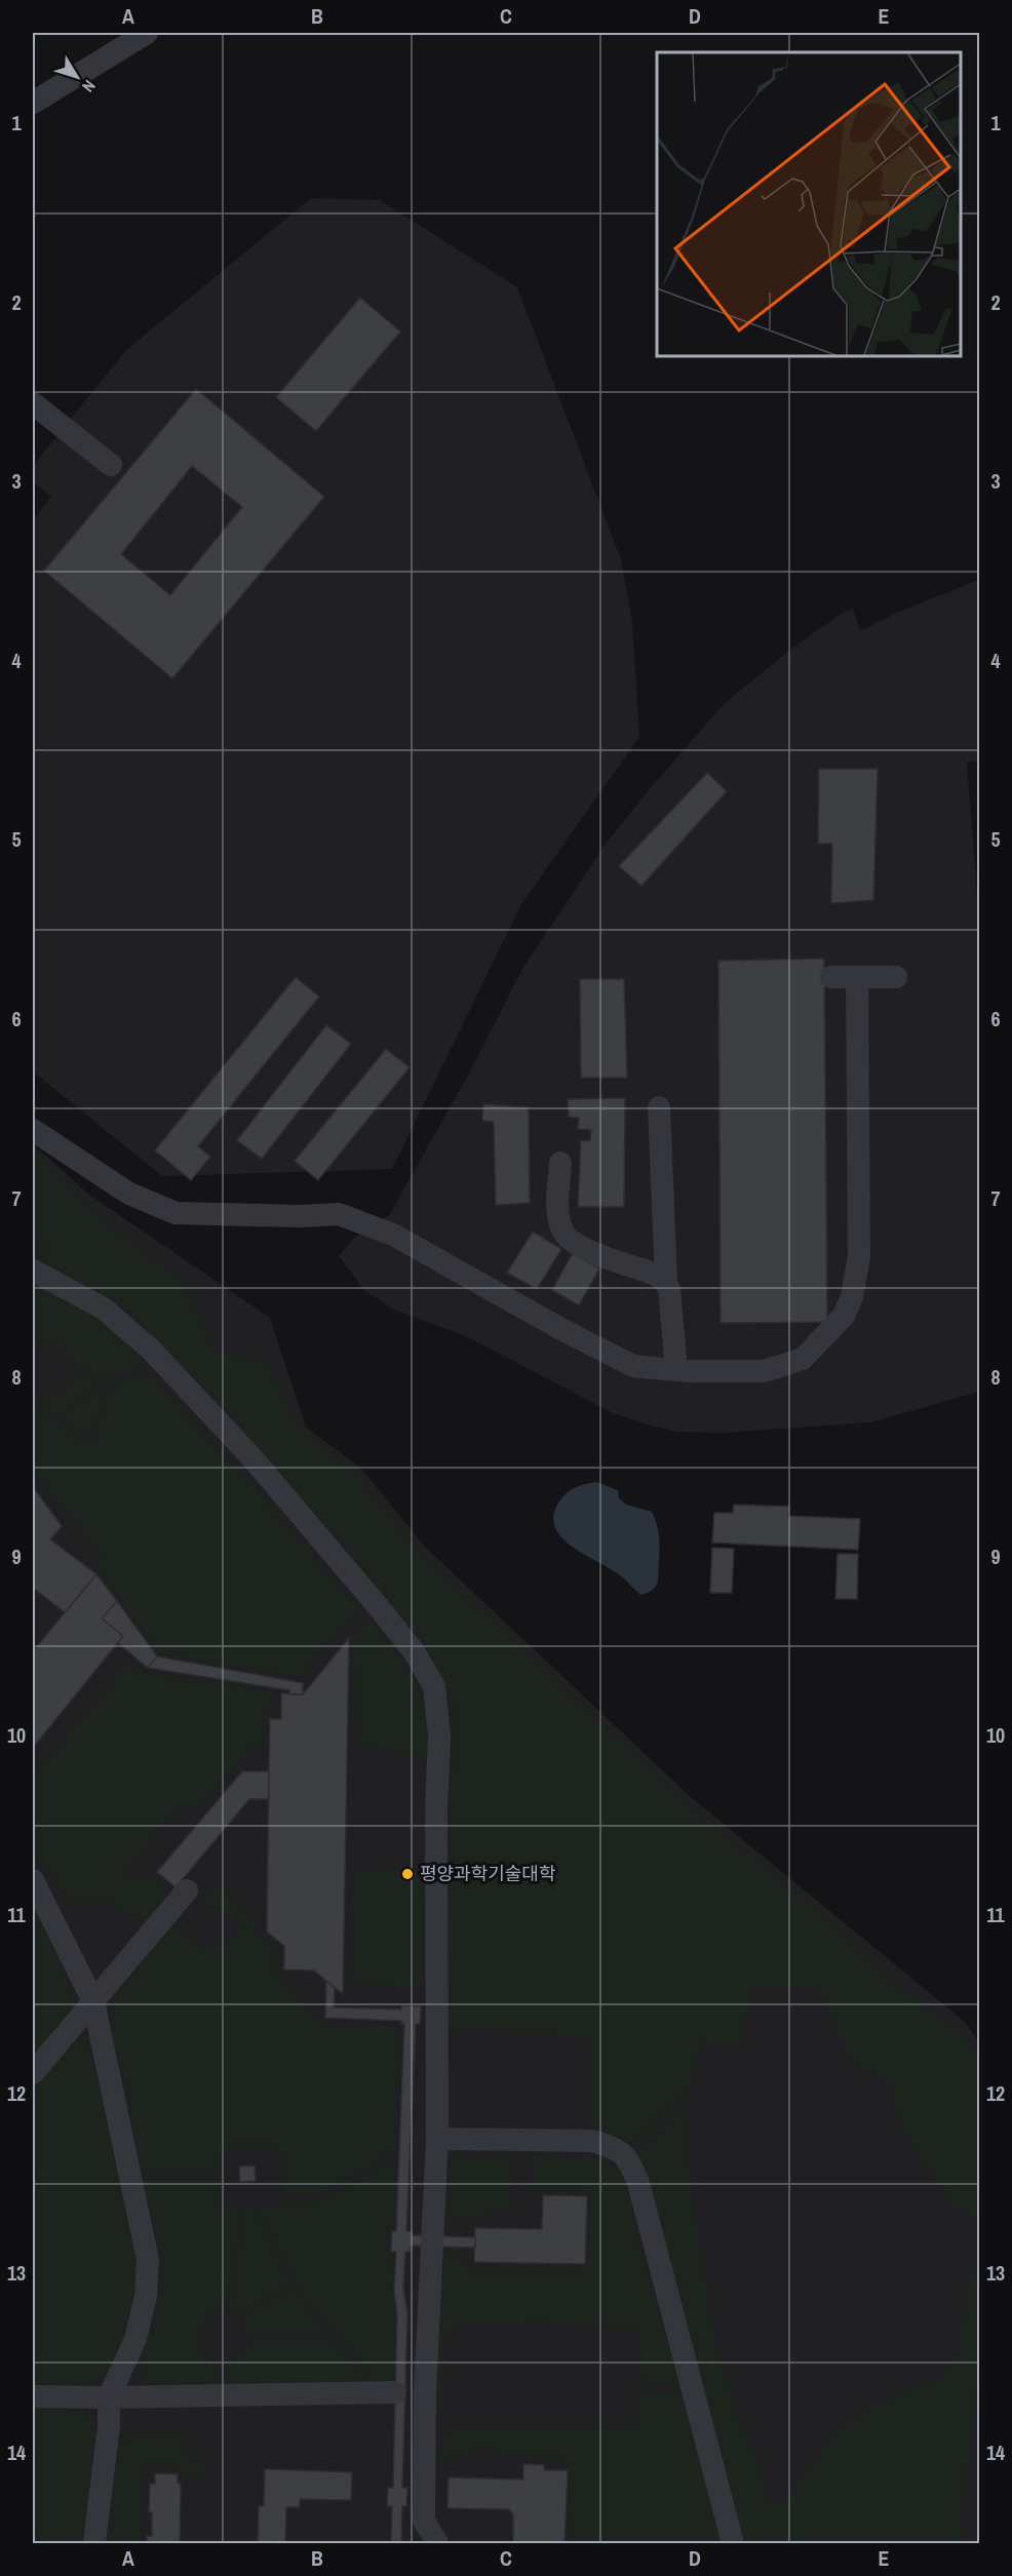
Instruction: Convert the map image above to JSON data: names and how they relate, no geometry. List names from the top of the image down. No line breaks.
{"places":["평양과학기술대학"],"north":"bottom right","grid":{"columns":["A","B","C","D","E"],"rows":["1","2","3","4","5","6","7","8","9","10","11","12","13","14"]}}
